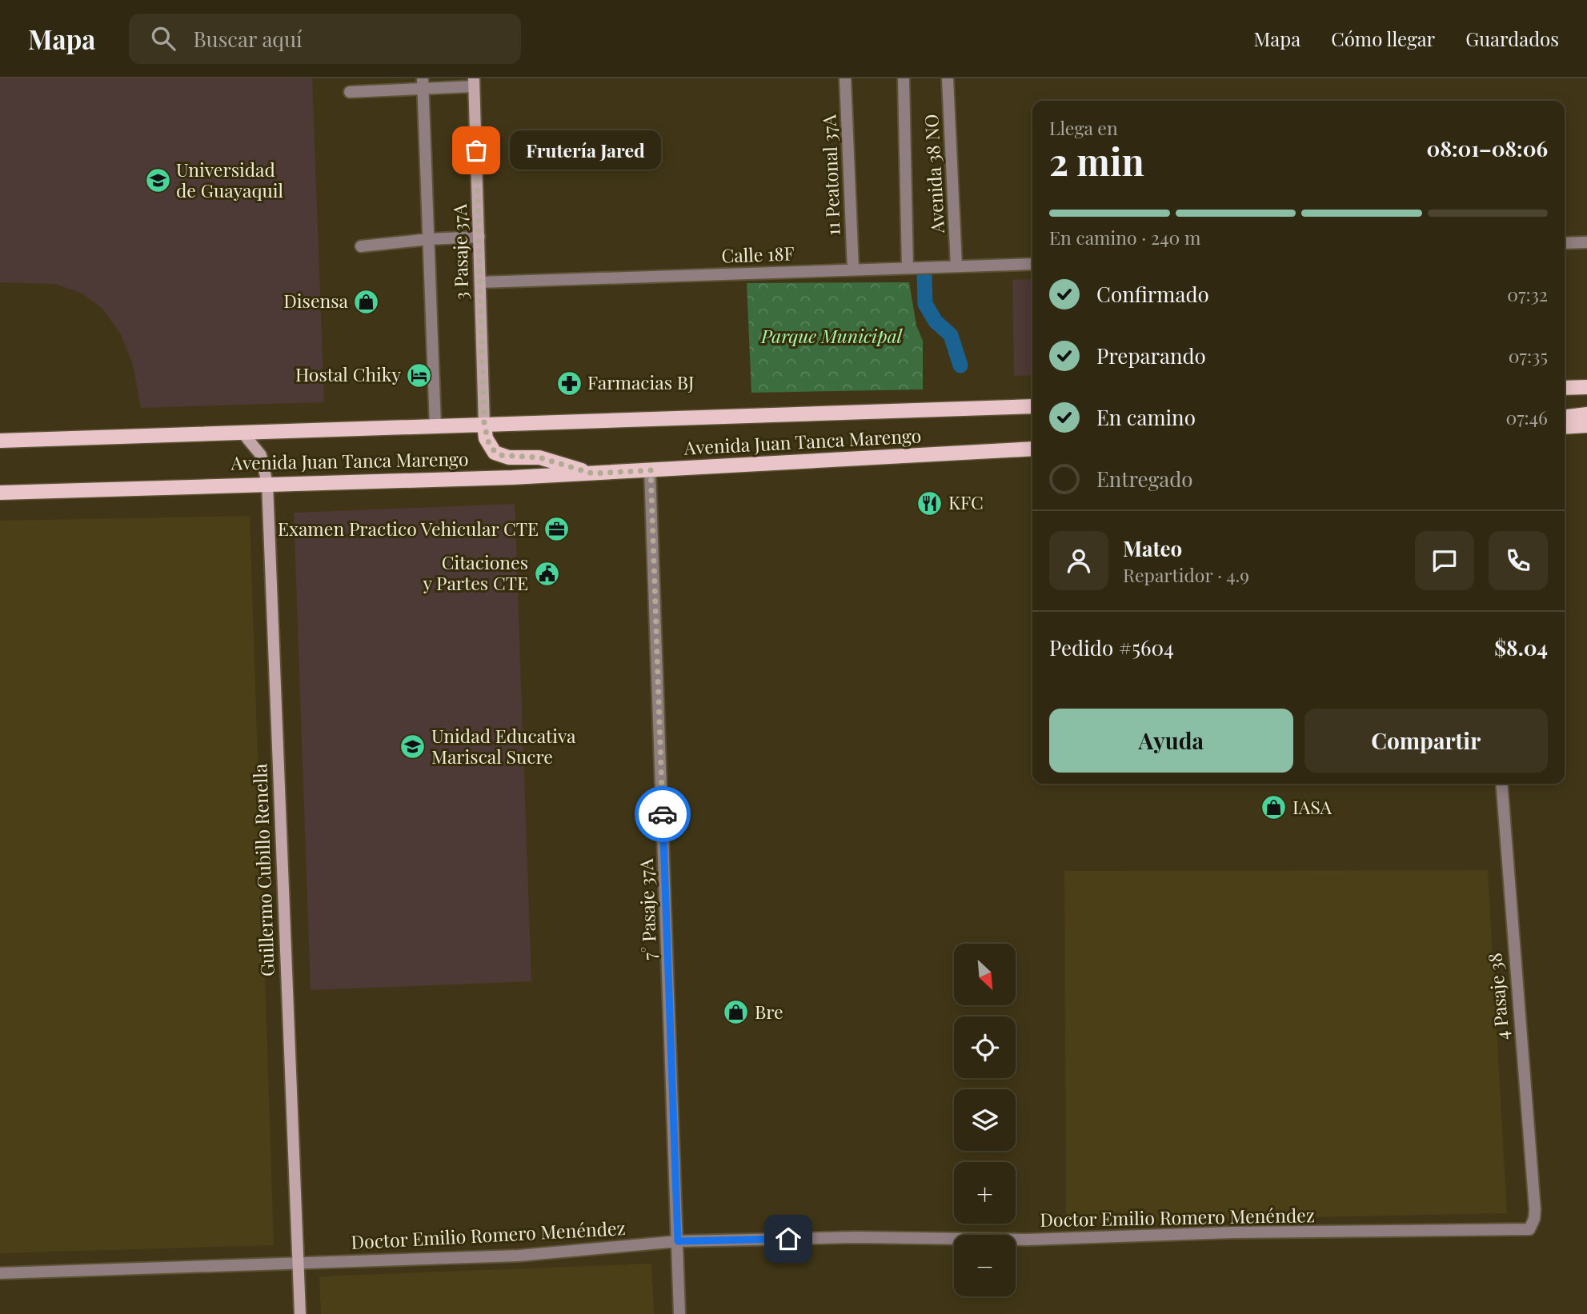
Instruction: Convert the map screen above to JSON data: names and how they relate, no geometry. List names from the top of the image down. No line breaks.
{"streets":{"main road":["Avenida Juan Tanca Marengo"],"street":["Avenida 38 NO","11 Peatonal 37A","3 Pasaje 37A","Calle 18F","Guillermo Cubillo Renella","7° Pasaje 37A","4 Pasaje 38","Doctor Emilio Romero Menéndez"]},"crossings":[["Avenida 38 NO","Calle 18F"],["11 Peatonal 37A","Calle 18F"],["3 Pasaje 37A","Calle 18F"],["3 Pasaje 37A","Avenida Juan Tanca Marengo"],["Avenida Juan Tanca Marengo","Guillermo Cubillo Renella"],["Avenida Juan Tanca Marengo","7° Pasaje 37A"],["Guillermo Cubillo Renella","Doctor Emilio Romero Menéndez"],["7° Pasaje 37A","Doctor Emilio Romero Menéndez"],["4 Pasaje 38","Doctor Emilio Romero Menéndez"]],"parks":["Parque Municipal"],"places":{"other":["Frutería Jared"],"school or university":["Universidad de Guayaquil","Unidad Educativa Mariscal Sucre"],"shop":["Disensa","IASA","Bre"],"hotel":["Hostal Chiky"],"pharmacy":["Farmacias BJ"],"restaurant":["KFC"],"office":["Examen Practico Vehicular CTE"],"public building":["Citaciones y Partes CTE"]},"north":"bottom right","page":{"header":"Mapa","search":"Buscar aquí","nav":["Mapa","Cómo llegar","Guardados"],"heading":["2 min","Llega en","08:01–08:06"],"panel":["Mateo","Repartidor · 4.9","Pedido #5604","$8.04"],"bubble":"Frutería Jared","bar":"En camino · 240 m","list":[["Confirmado","07:32"],["Preparando","07:35"],["En camino","07:46"],"Entregado"],"buttons":["Ayuda","Compartir"],"map_buttons":["+","−"]}}
